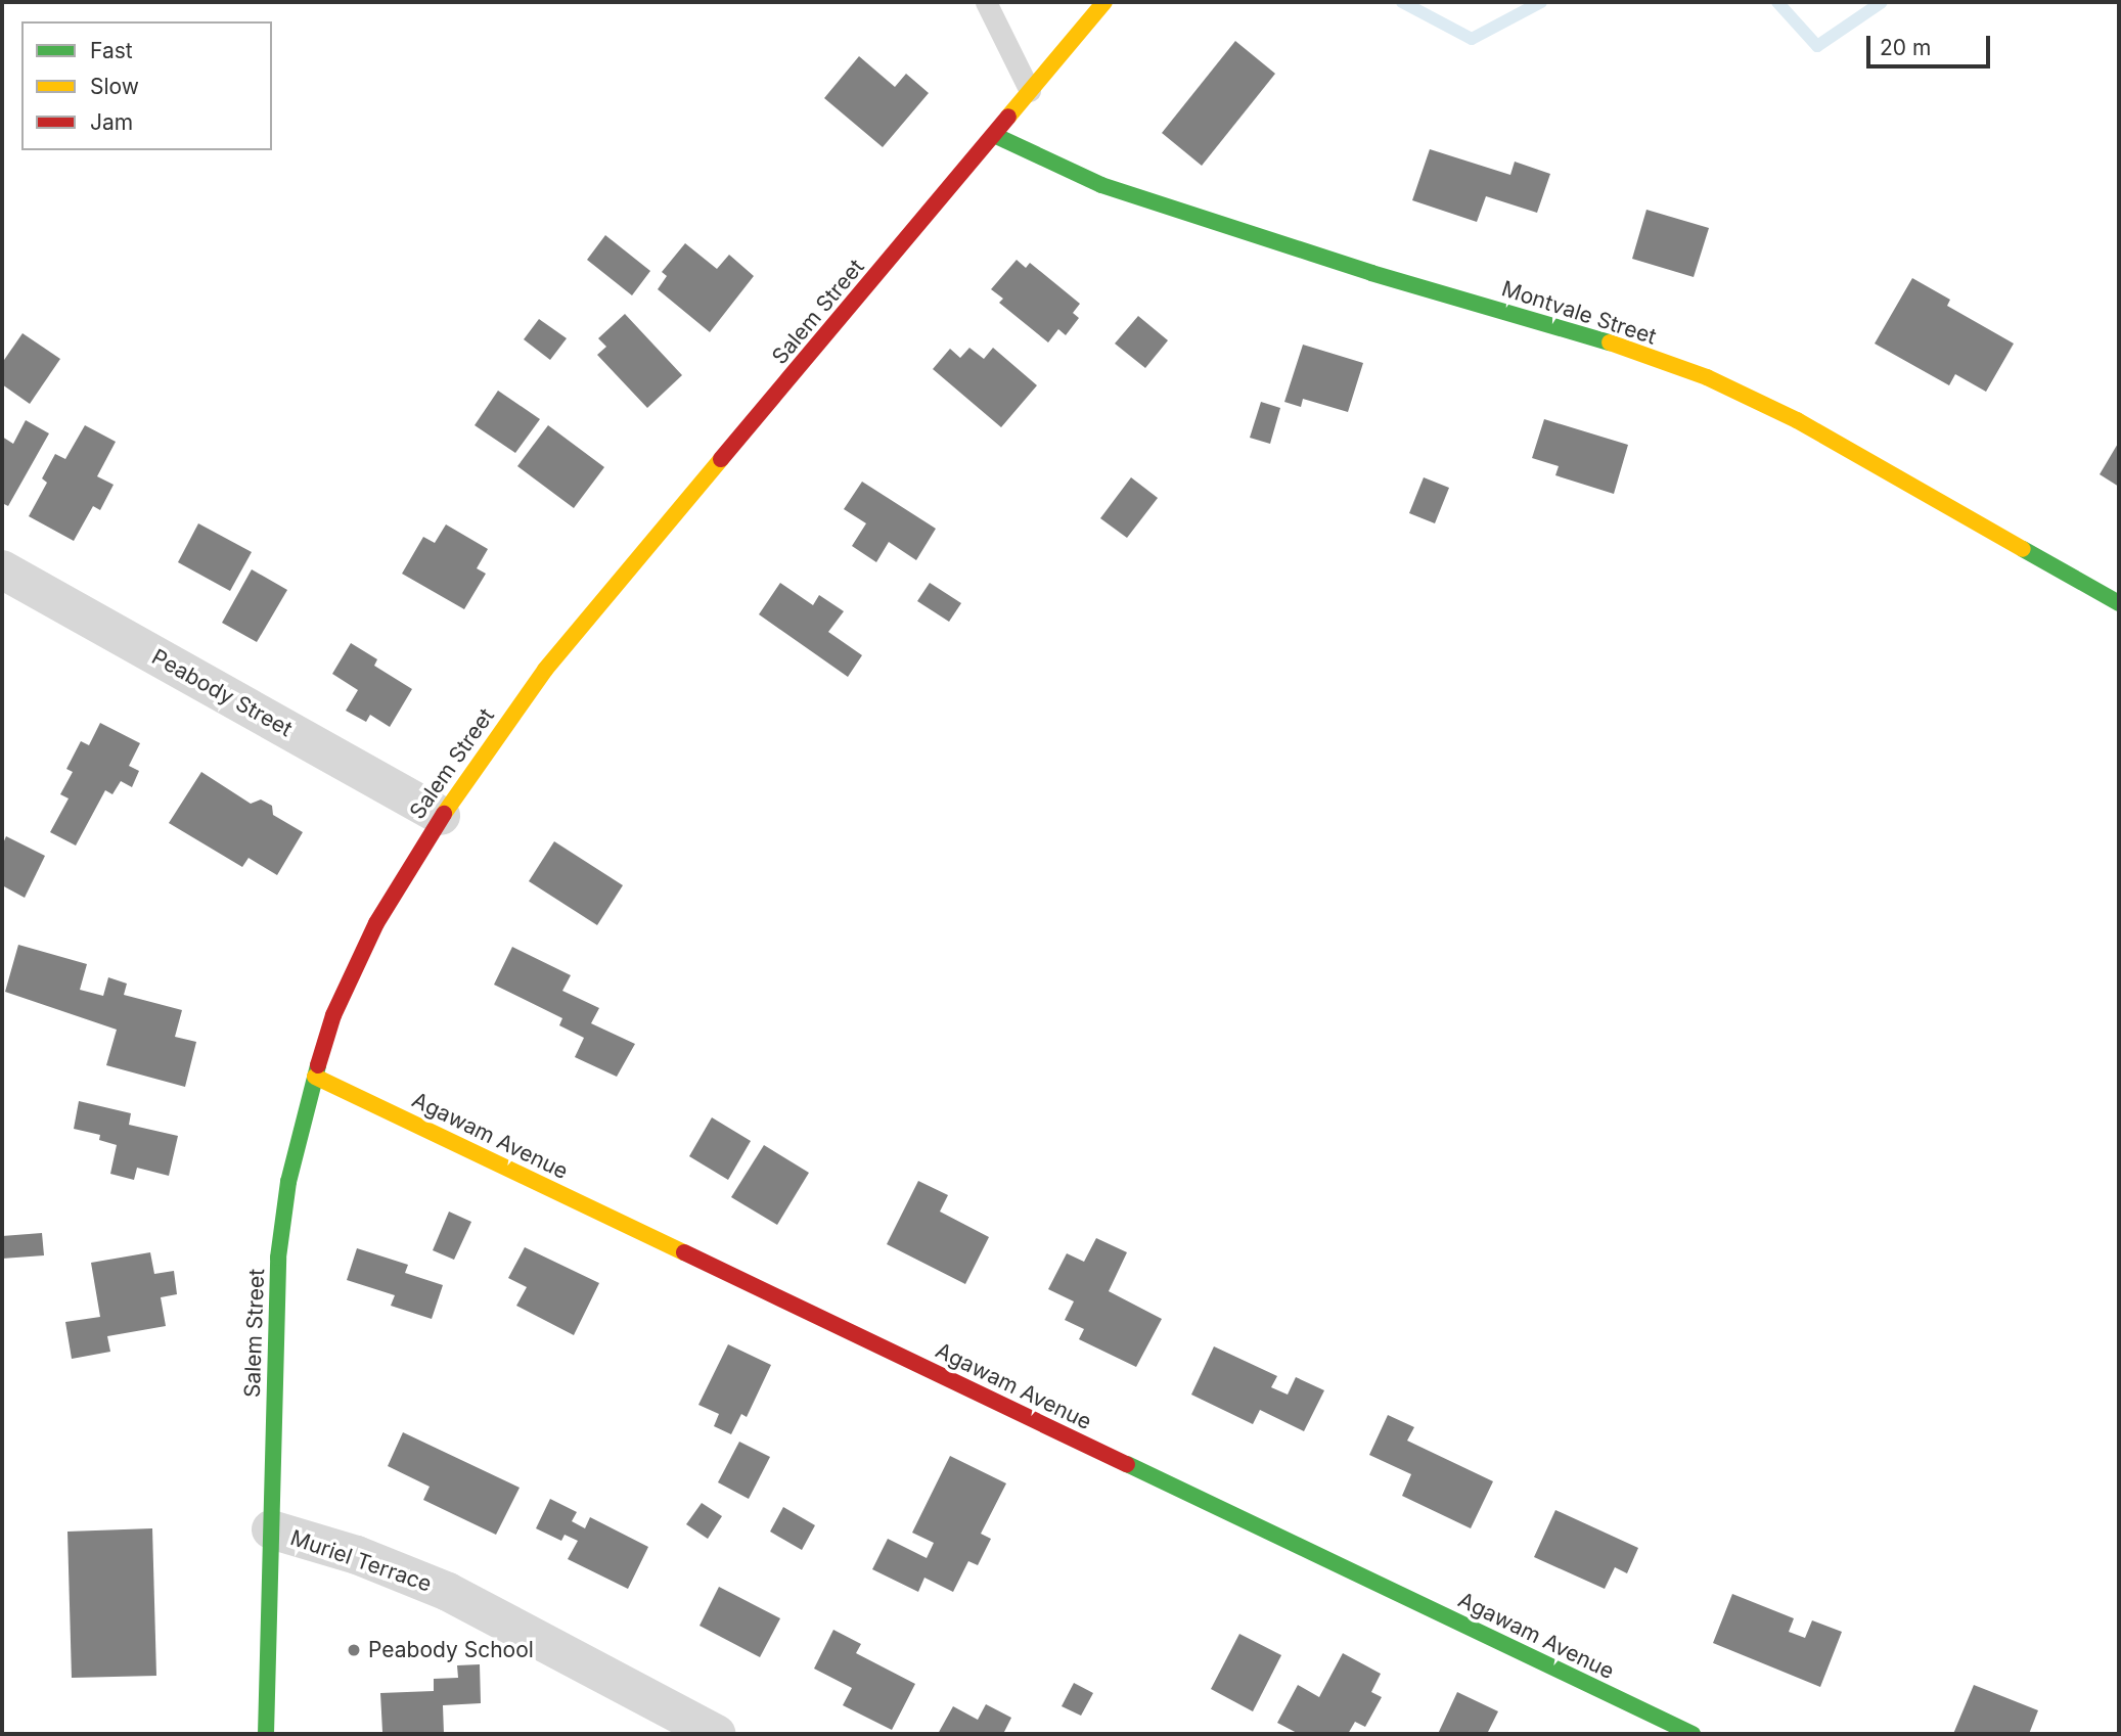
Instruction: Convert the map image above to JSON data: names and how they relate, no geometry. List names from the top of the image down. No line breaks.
{"streets":{"street":["Salem Street","Montvale Street","Peabody Street","Agawam Avenue","Muriel Terrace"]},"crossings":[["Salem Street","Montvale Street"],["Salem Street","Peabody Street"],["Salem Street","Agawam Avenue"],["Salem Street","Muriel Terrace"]],"places":["Peabody School"],"legend":["Fast","Slow","Jam"],"scale_bar":"20 m"}
